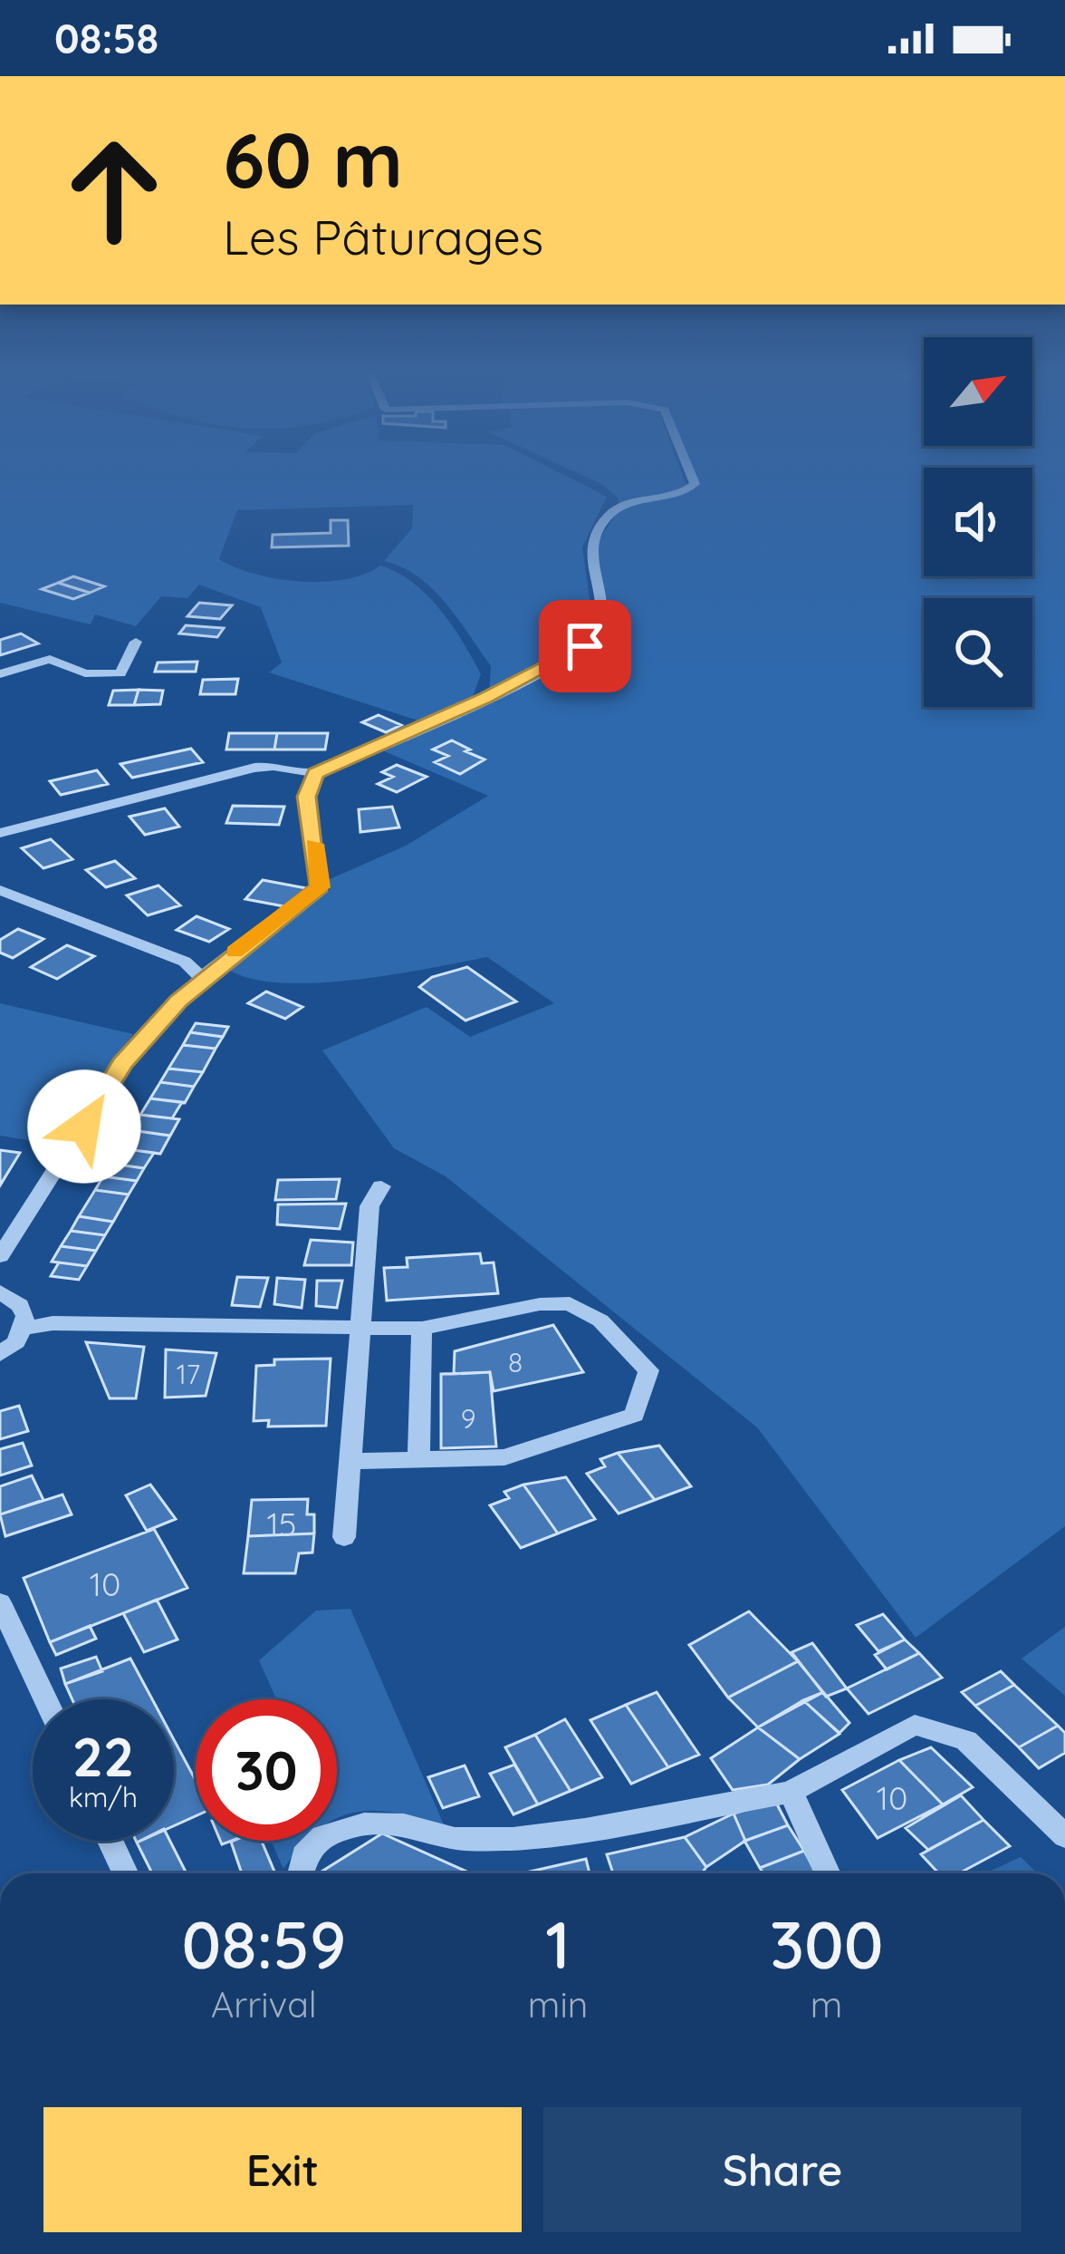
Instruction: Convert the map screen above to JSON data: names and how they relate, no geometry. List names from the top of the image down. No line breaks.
{"house_numbers":["8","17","9","15","10","10"],"north":"top right","page":{"status":"08:58","turn":["60 m","Les Pâturages"],"speed":"22 km/h","limit":"30","eta":["08:59","Arrival","1","min","300","m"],"buttons":["Exit","Share"]}}
